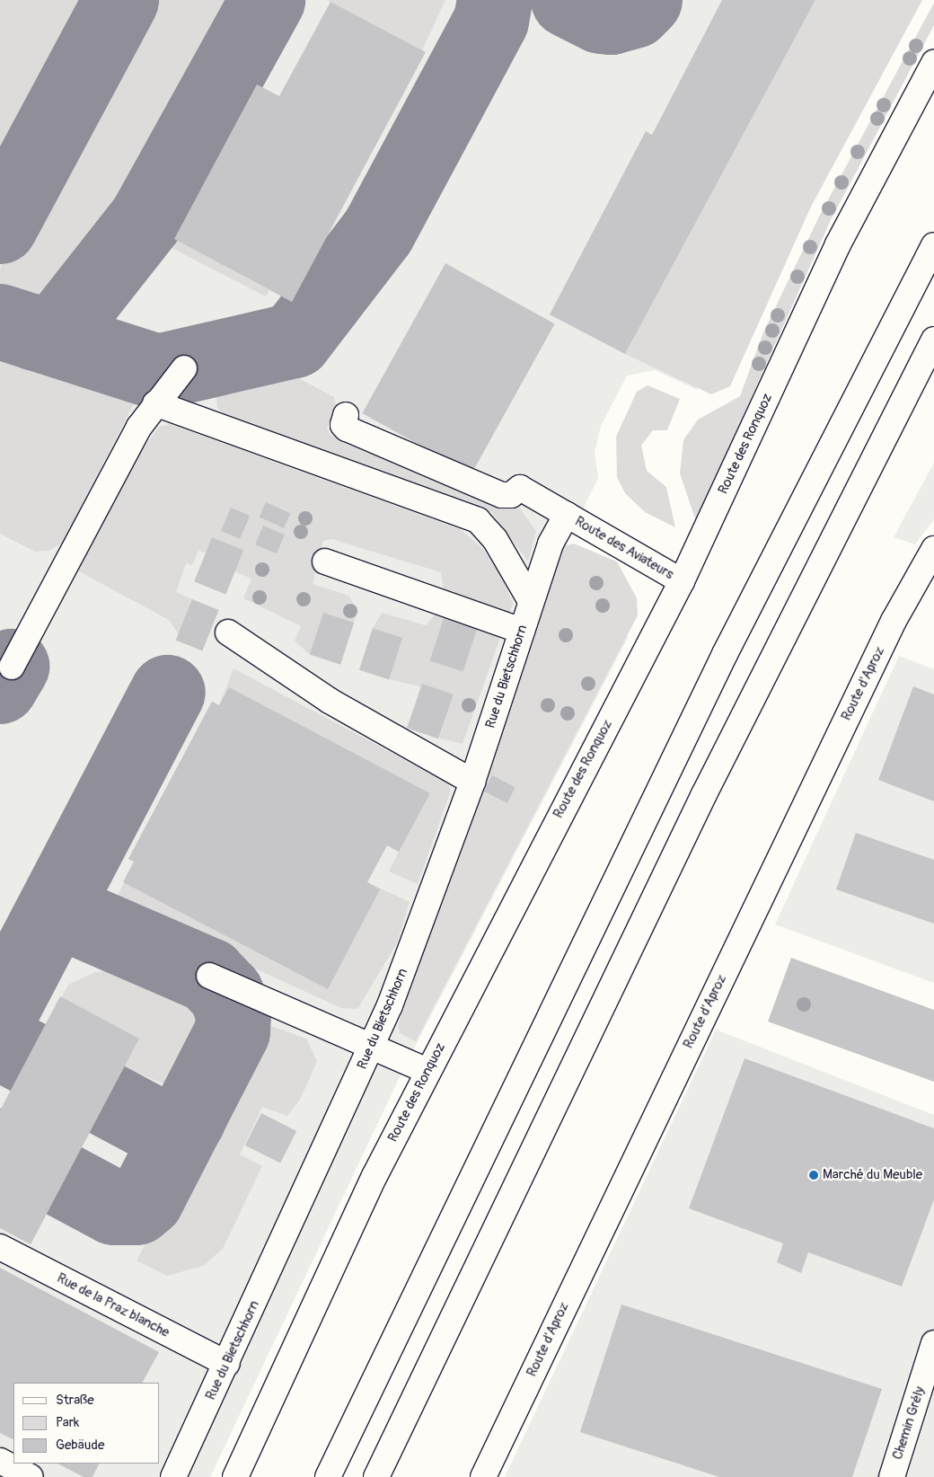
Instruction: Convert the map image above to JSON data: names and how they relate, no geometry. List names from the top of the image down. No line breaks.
{"streets":{"main road":["Route des Ronquoz","Route des Aviateurs","Rue du Bietschhorn","Route d'Aproz","Rue de la Praz blanche","Chemin Grély"]},"crossings":[["Route des Ronquoz","Route des Aviateurs"],["Route des Aviateurs","Rue du Bietschhorn"],["Rue du Bietschhorn","Rue de la Praz blanche"]],"places":["Marché du Meuble"],"legend":["Straße","Park","Gebäude"]}
